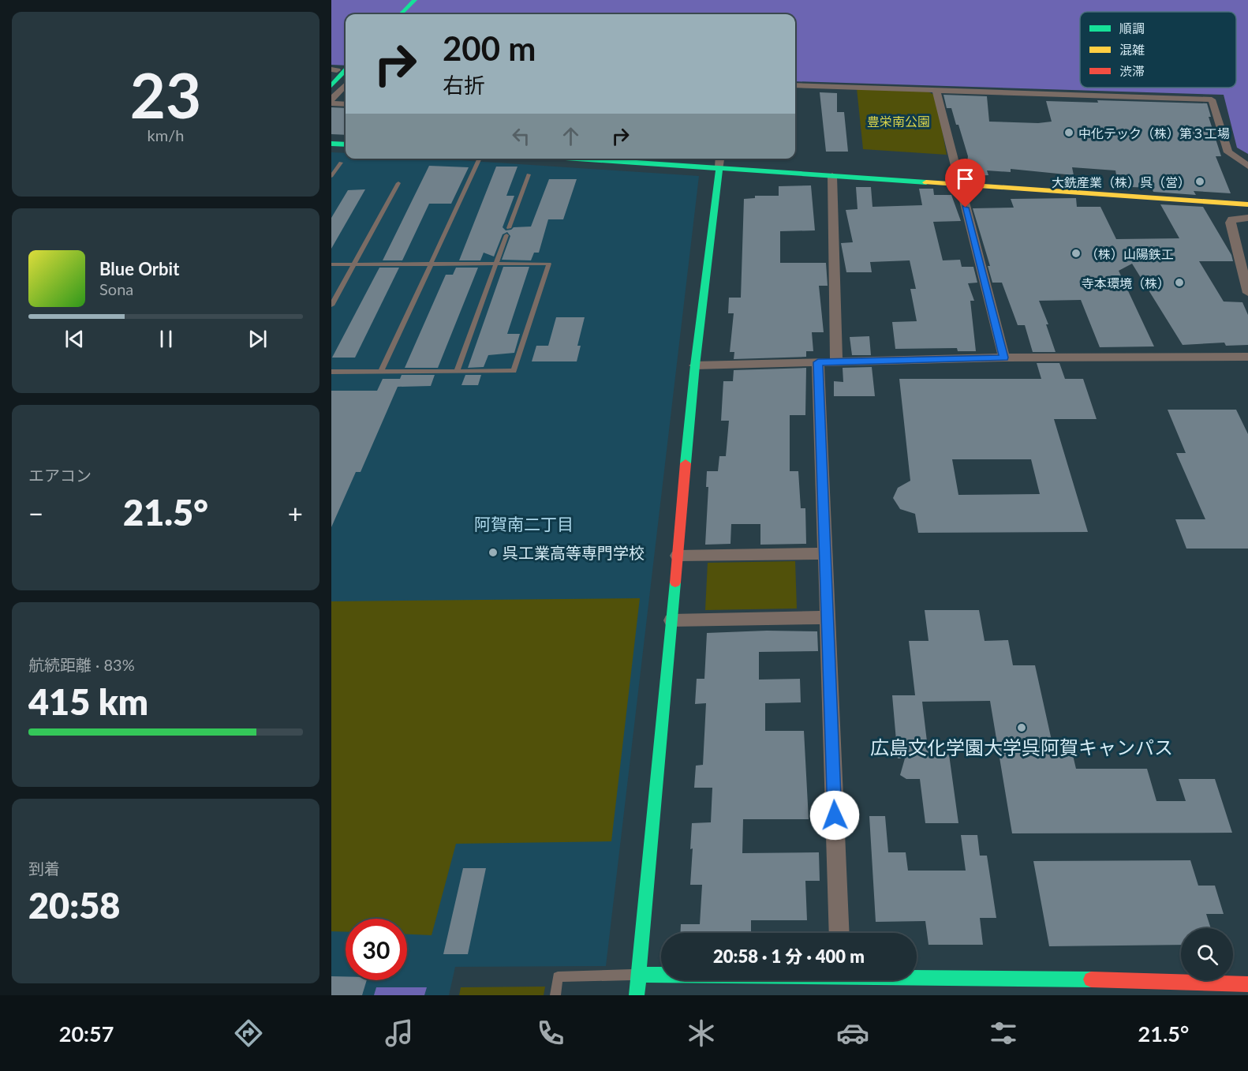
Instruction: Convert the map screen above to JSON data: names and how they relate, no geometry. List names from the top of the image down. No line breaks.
{"districts":["阿賀南二丁目"],"parks":["豊栄南公園"],"places":["中化テック（株）第３工場","大銑産業（株）呉（営）","（株）山陽鉄工","寺本環境（株）","呉工業高等専門学校","広島文化学園大学呉阿賀キャンパス"],"legend":["順調","混雑","渋滞"],"page":{"tile":[["23","km/h"],"エアコン",["航続距離 · 83%","415 km"],["到着","20:58"]],"turn":["200 m","右折"],"song":["Blue Orbit","Sona"],"heat":["−","21.5°","+"],"limit":"30","trip":"20:58 · 1 分 · 400 m","tabs":["20:57","21.5°"]}}
